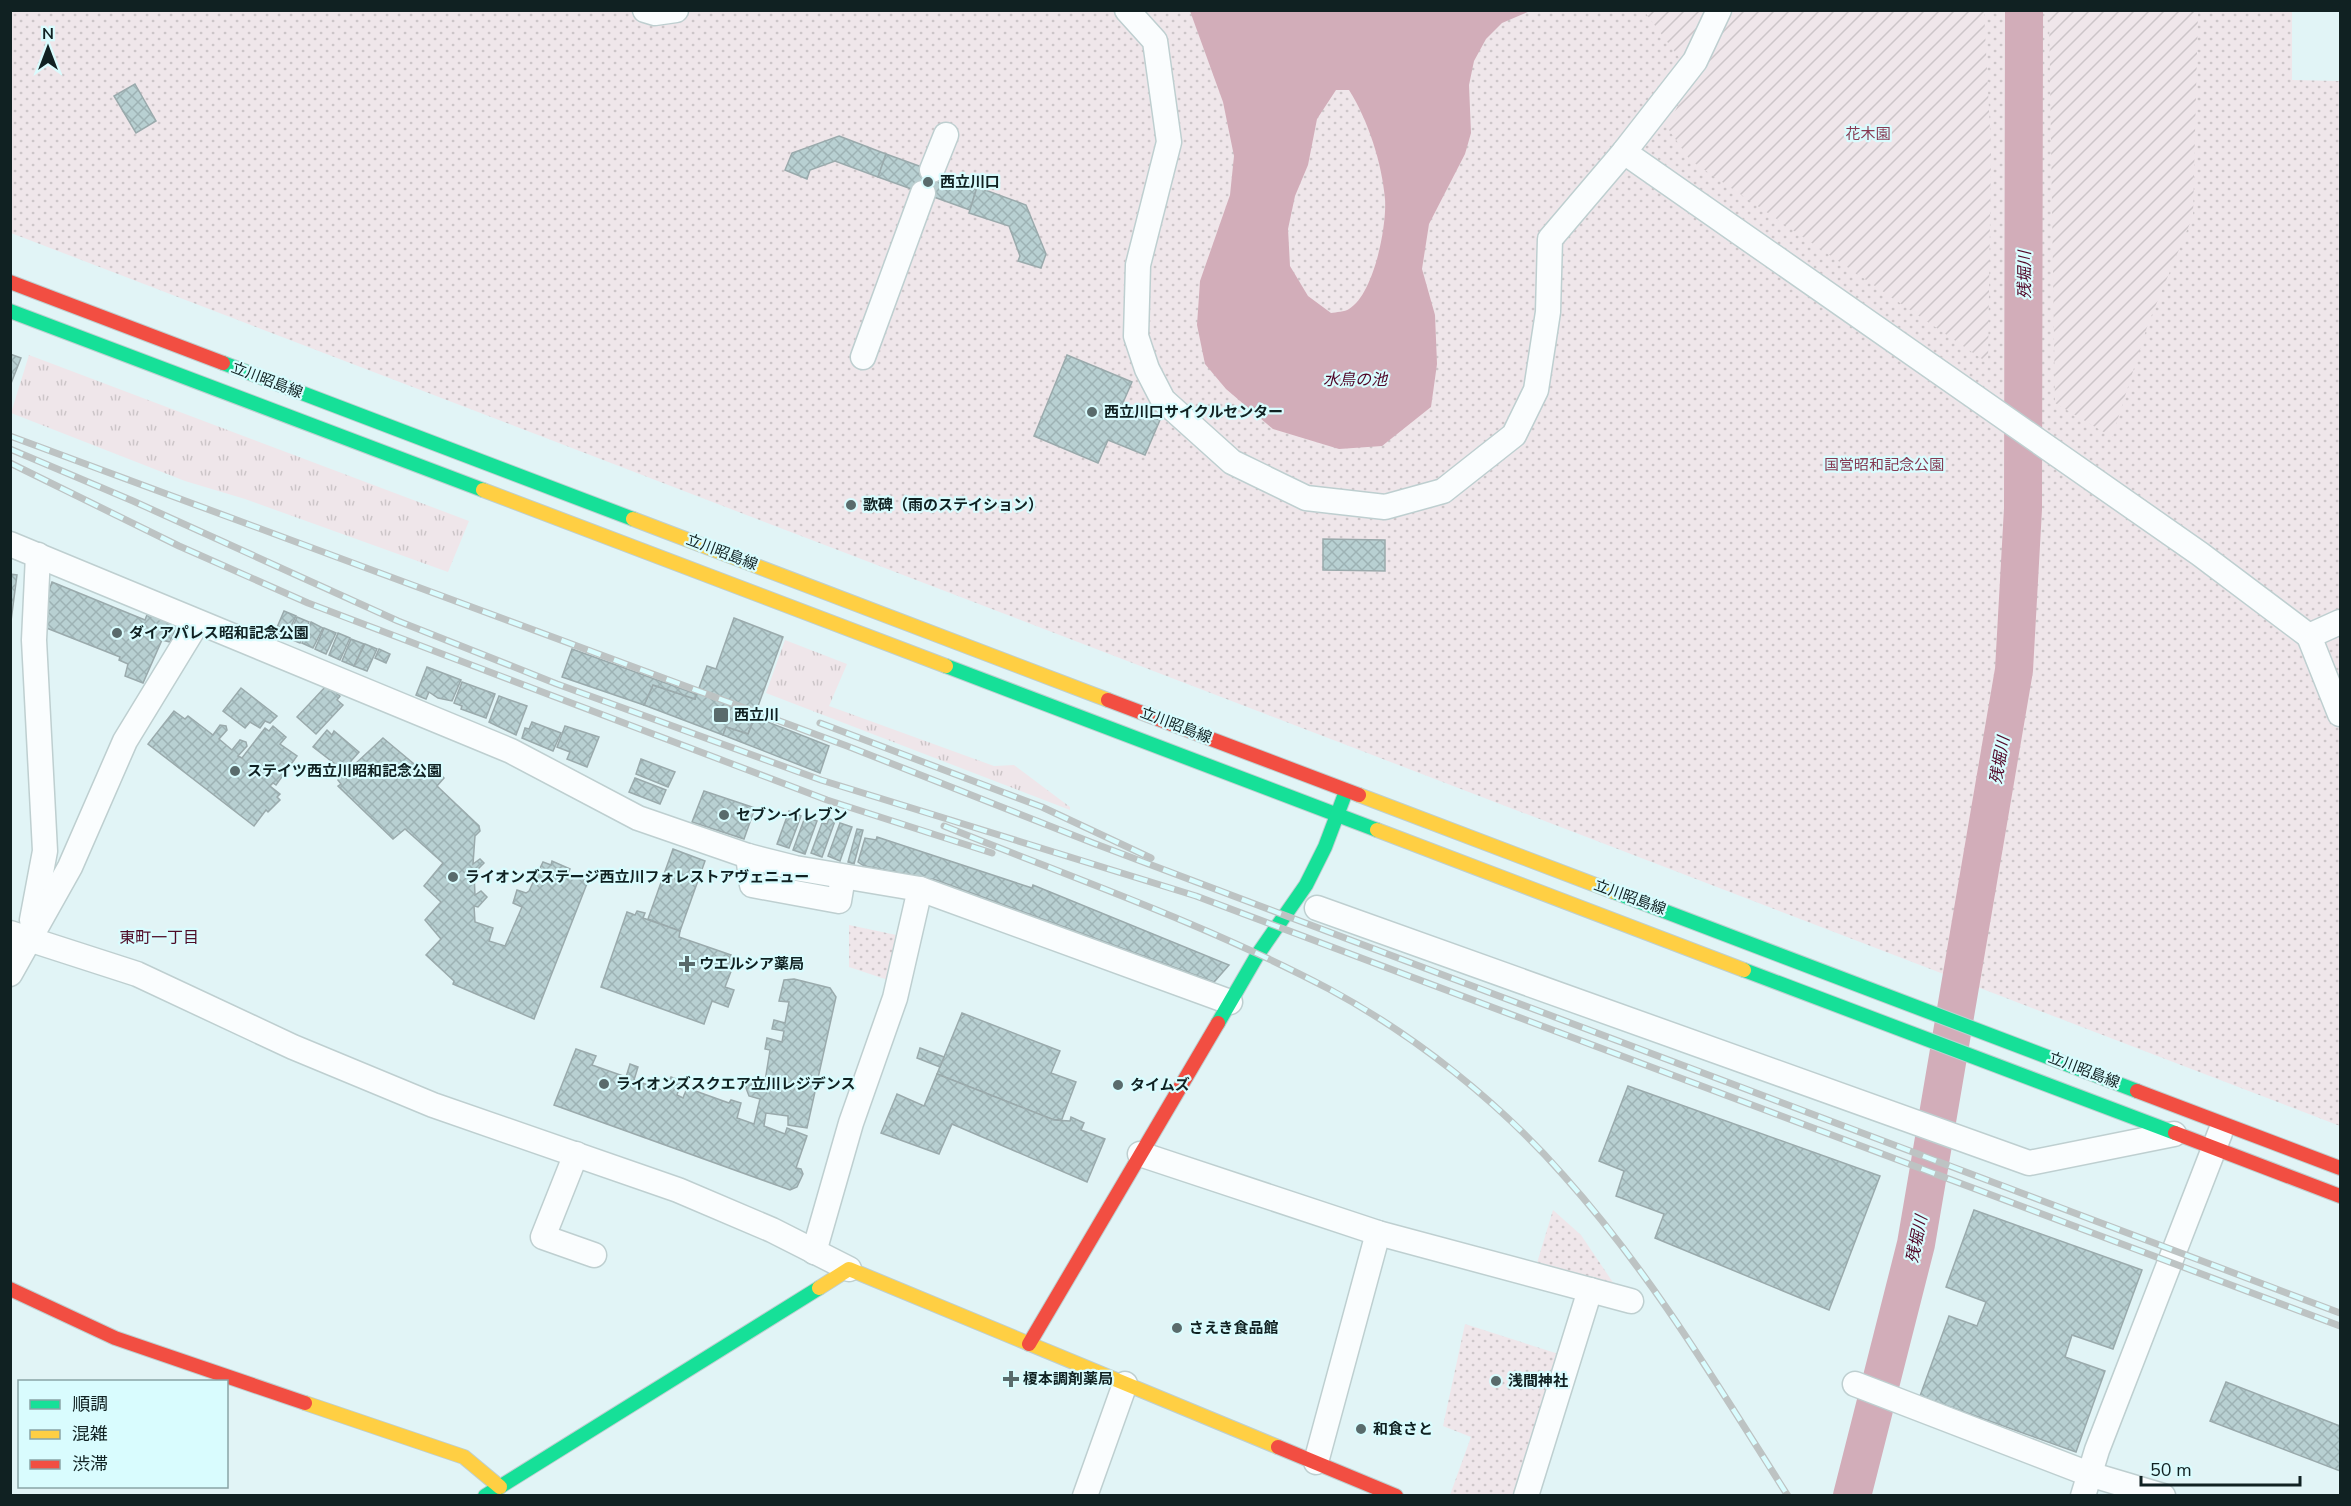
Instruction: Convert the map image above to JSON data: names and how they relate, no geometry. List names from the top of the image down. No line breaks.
{"streets":{"main road":["立川昭島線"]},"districts":["東町一丁目"],"water":["残堀川","水鳥の池"],"parks":["花木園","国営昭和記念公園"],"places":{"other":["西立川口","西立川口サイクルセンター","歌碑（雨のステイション）","ダイアパレス昭和記念公園","ステイツ西立川昭和記念公園","セブン-イレブン","ライオンズステージ西立川フォレストアヴェニュー","ライオンズスクエア立川レジデンス","タイムズ","さえき食品館","浅間神社","和食さと"],"transit":["西立川"],"health":["ウエルシア薬局","榎本調剤薬局"]},"legend":["順調","混雑","渋滞"],"scale_bar":"50 m","north":"top"}
